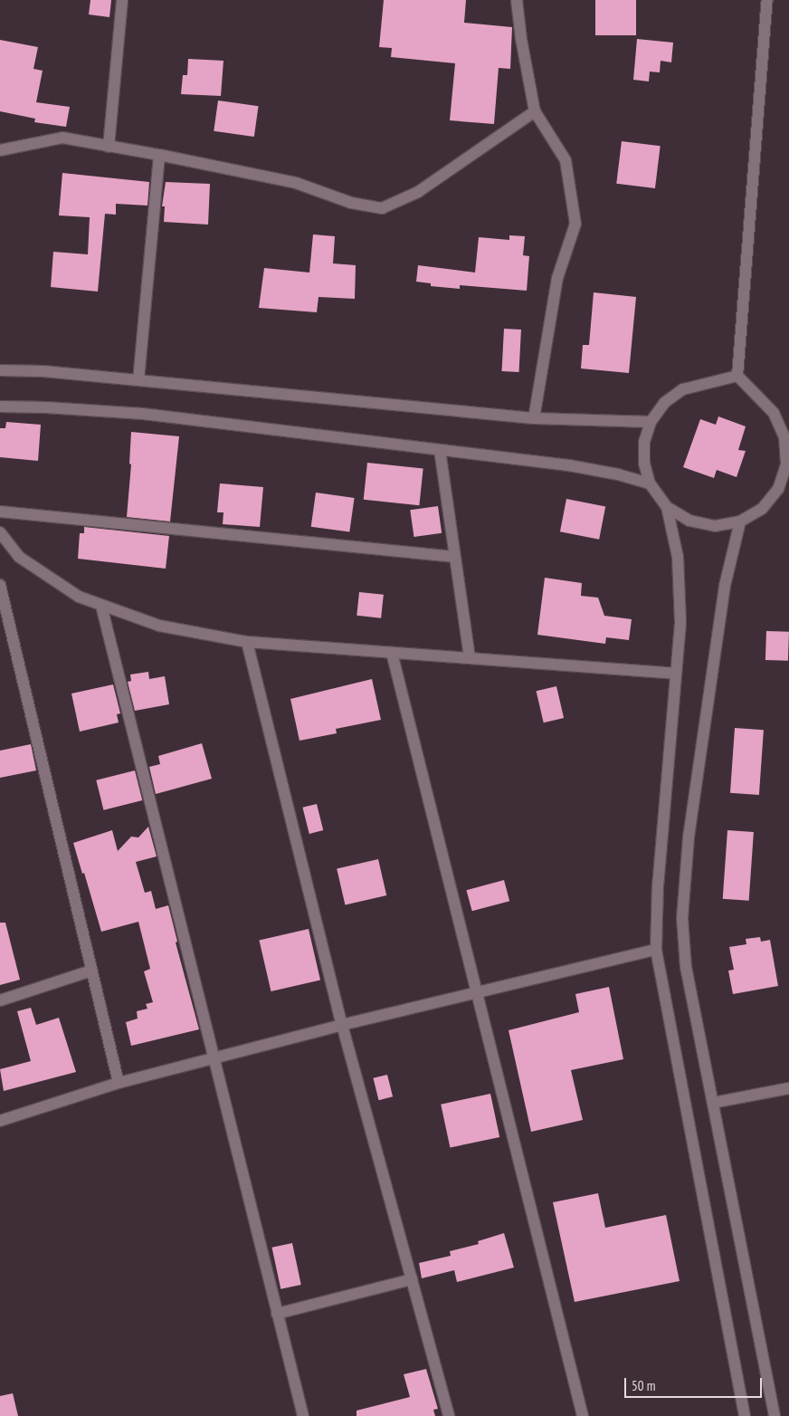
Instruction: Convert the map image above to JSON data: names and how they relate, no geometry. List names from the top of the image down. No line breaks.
{"scale_bar":"50 m"}
